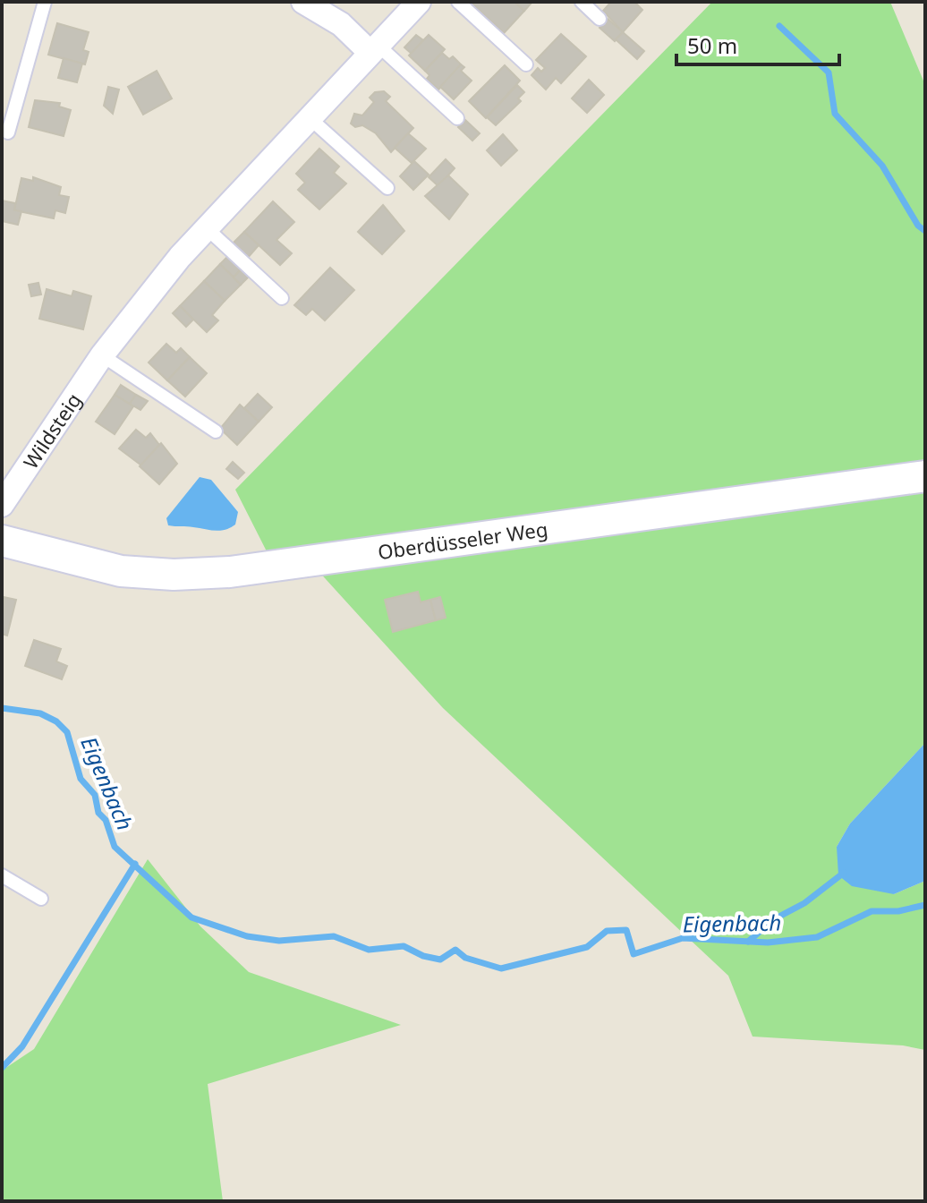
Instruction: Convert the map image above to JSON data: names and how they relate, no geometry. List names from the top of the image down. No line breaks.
{"streets":{"street":["Wildsteig","Oberdüsseler Weg"]},"water":["Eigenbach"],"scale_bar":"50 m"}
